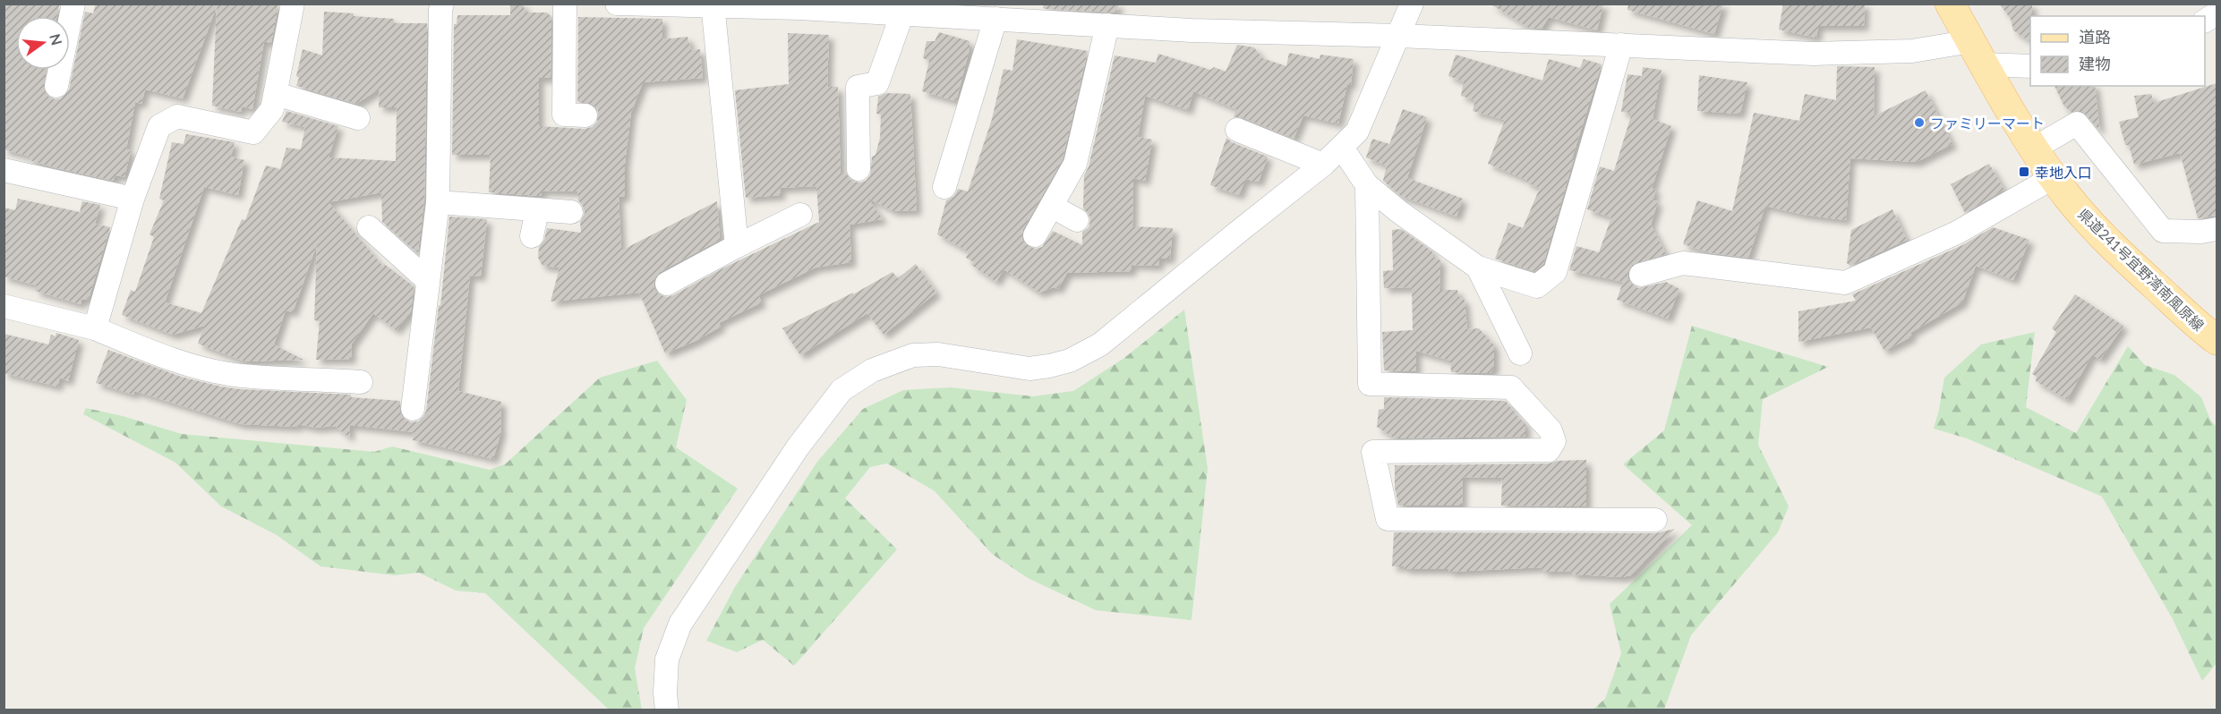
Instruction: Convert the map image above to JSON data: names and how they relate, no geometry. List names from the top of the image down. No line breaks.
{"streets":{"main road":["県道241号宜野湾南風原線"]},"places":{"other":["ファミリーマート"],"transit":["幸地入口"]},"legend":["道路","建物"],"north":"right"}
